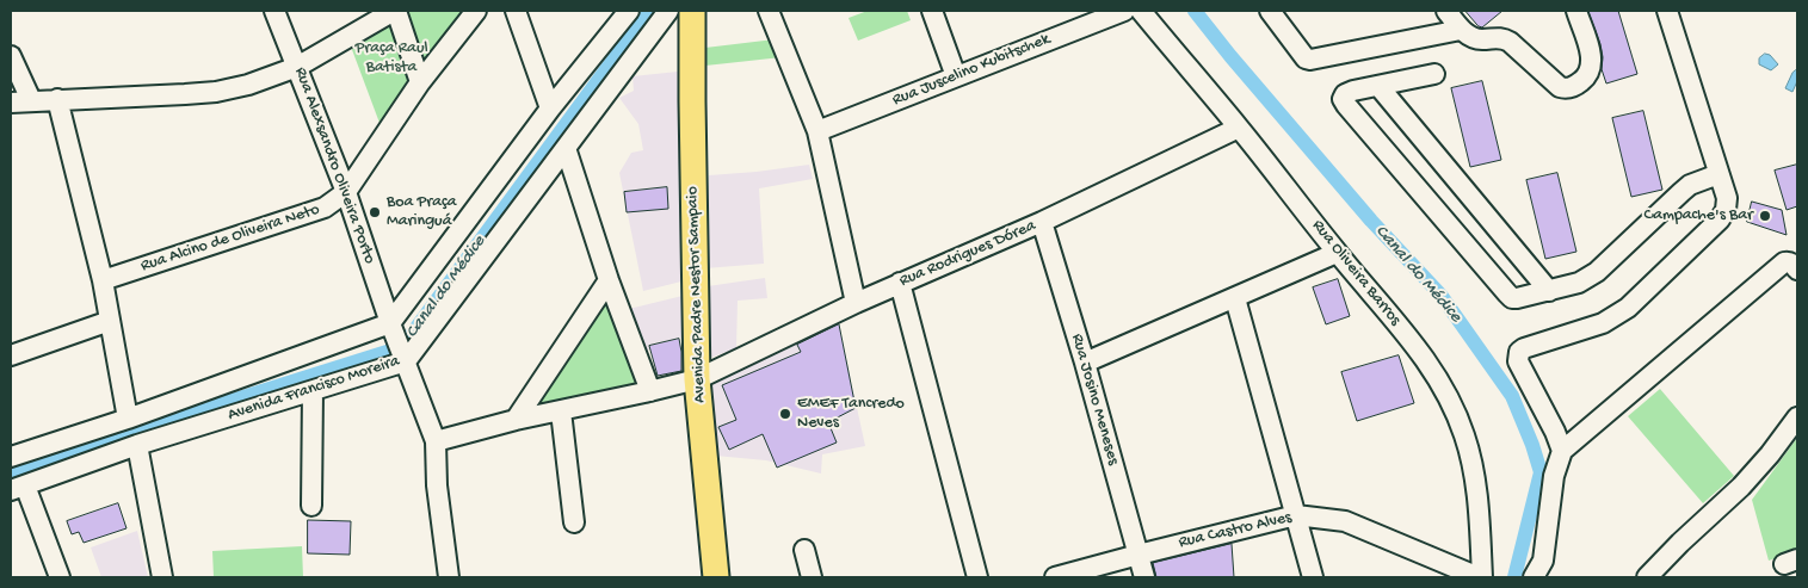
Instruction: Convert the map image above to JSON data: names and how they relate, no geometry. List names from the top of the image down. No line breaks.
{"streets":{"main road":["Avenida Padre Nestor Sampaio"],"street":["Rua Juscelino Kubitschek","Rua Alexsandro Oliveira Porto","Rua Alcino de Oliveira Neto","Rua Rodrigues Dórea","Rua Oliveira Barros","Avenida Francisco Moreira","Rua Josino Meneses","Rua Castro Alves"]},"crossings":[["Rua Alexsandro Oliveira Porto","Rua Alcino de Oliveira Neto"],["Rua Alexsandro Oliveira Porto","Rua Rodrigues Dórea"],["Rua Alexsandro Oliveira Porto","Avenida Francisco Moreira"],["Rua Rodrigues Dórea","Rua Oliveira Barros"],["Rua Rodrigues Dórea","Avenida Padre Nestor Sampaio"],["Rua Rodrigues Dórea","Rua Josino Meneses"],["Rua Oliveira Barros","Rua Castro Alves"],["Rua Josino Meneses","Rua Castro Alves"]],"water":["Canal do Médice"],"parks":["Praça Raul Batista"],"places":["Boa Praça Maringuá","Campache's Bar","EMEF Tancredo Neves"]}
